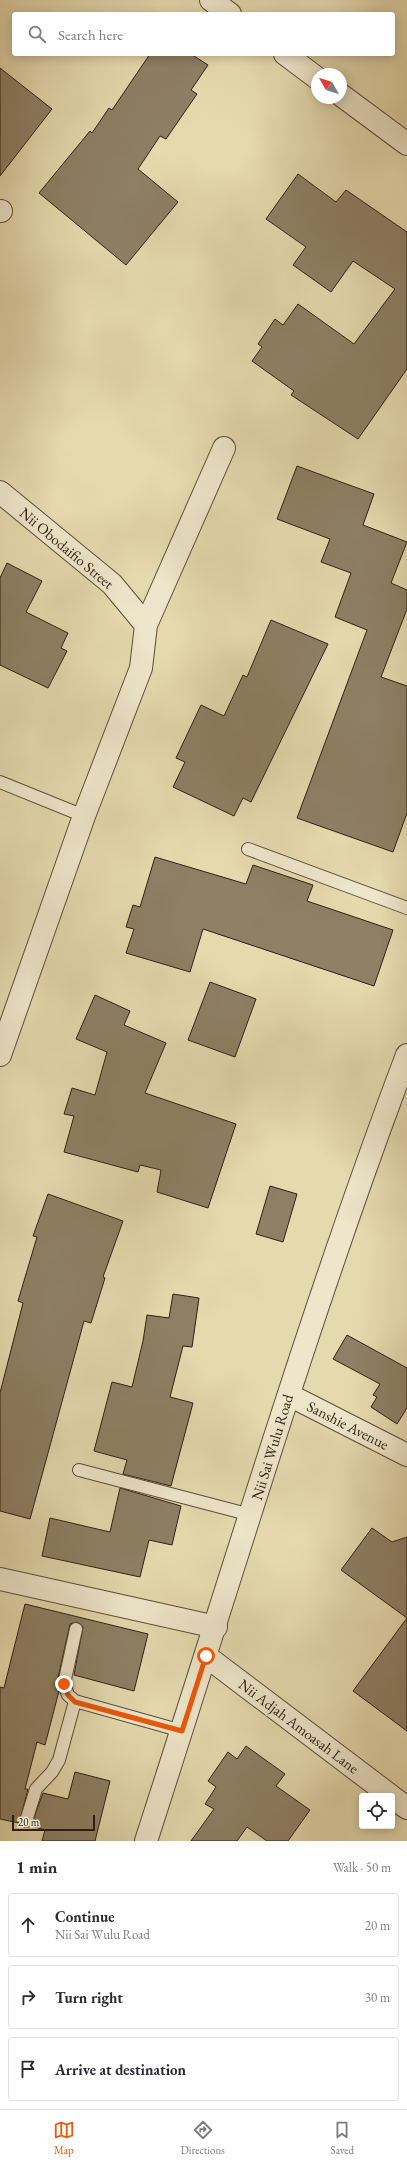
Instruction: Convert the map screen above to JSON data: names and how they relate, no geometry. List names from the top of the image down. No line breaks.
{"streets":{"street":["Nii Obodaifio Street","Sanshie Avenue","Nii Sai Wulu Road","Nii Adjah Amoasah Lane"]},"crossings":[["Sanshie Avenue","Nii Sai Wulu Road"],["Nii Sai Wulu Road","Nii Adjah Amoasah Lane"]],"scale_bar":"20 m","north":"top left","page":{"search":"Search here","scale":"20 m","heading":["1 min","Walk · 50 m"],"list":[["Continue","Nii Sai Wulu Road","20 m"],["Turn right","30 m"],"Arrive at destination"],"nav":["Map","Directions","Saved"]}}
